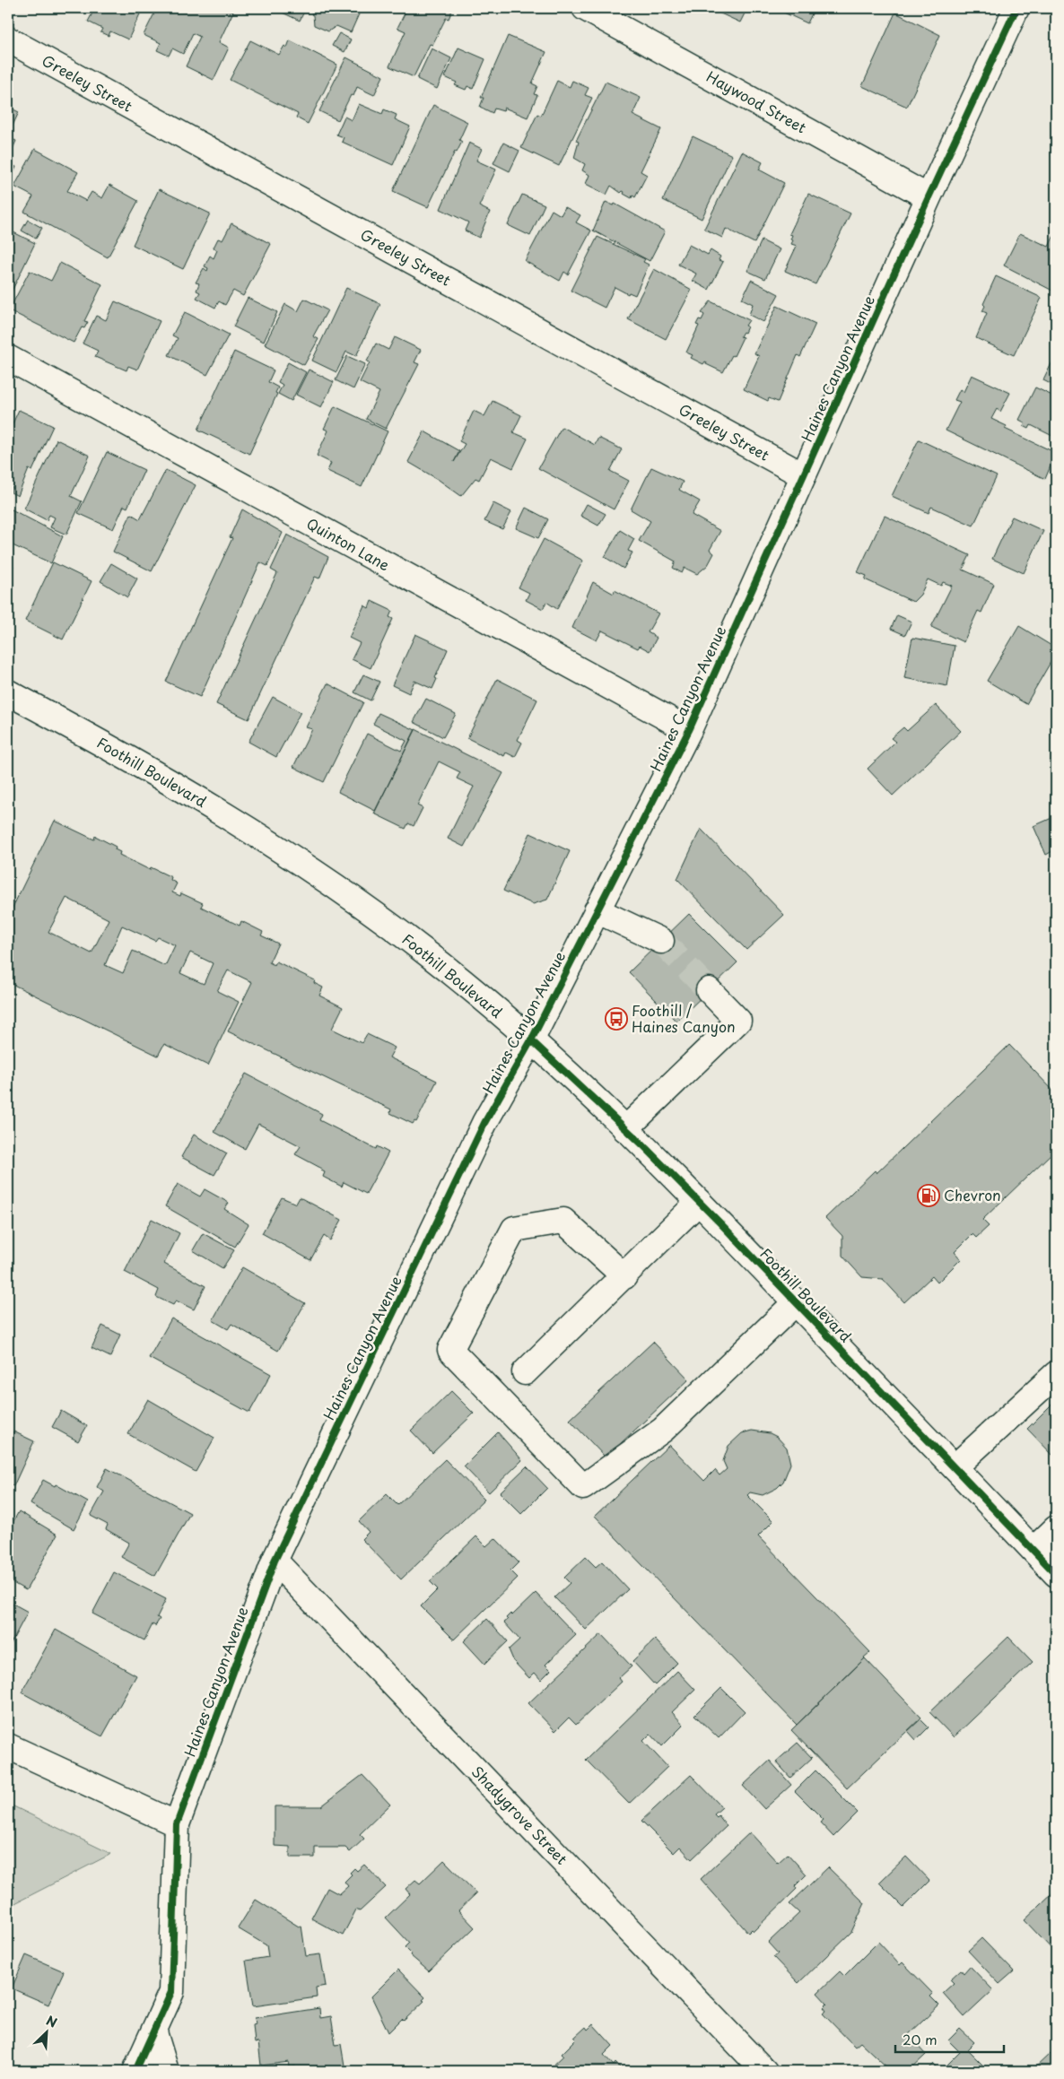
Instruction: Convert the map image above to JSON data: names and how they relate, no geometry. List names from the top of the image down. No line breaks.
{"streets":{"street":["Greeley Street","Haywood Street","Haines Canyon Avenue","Quinton Lane","Foothill Boulevard","Shadygrove Street"]},"crossings":[["Greeley Street","Haines Canyon Avenue"],["Haywood Street","Haines Canyon Avenue"],["Haines Canyon Avenue","Quinton Lane"],["Haines Canyon Avenue","Foothill Boulevard"],["Haines Canyon Avenue","Shadygrove Street"]],"places":{"bus stop":["Foothill / Haines Canyon"],"fuel station":["Chevron"]},"scale_bar":"20 m","north":"top right"}
